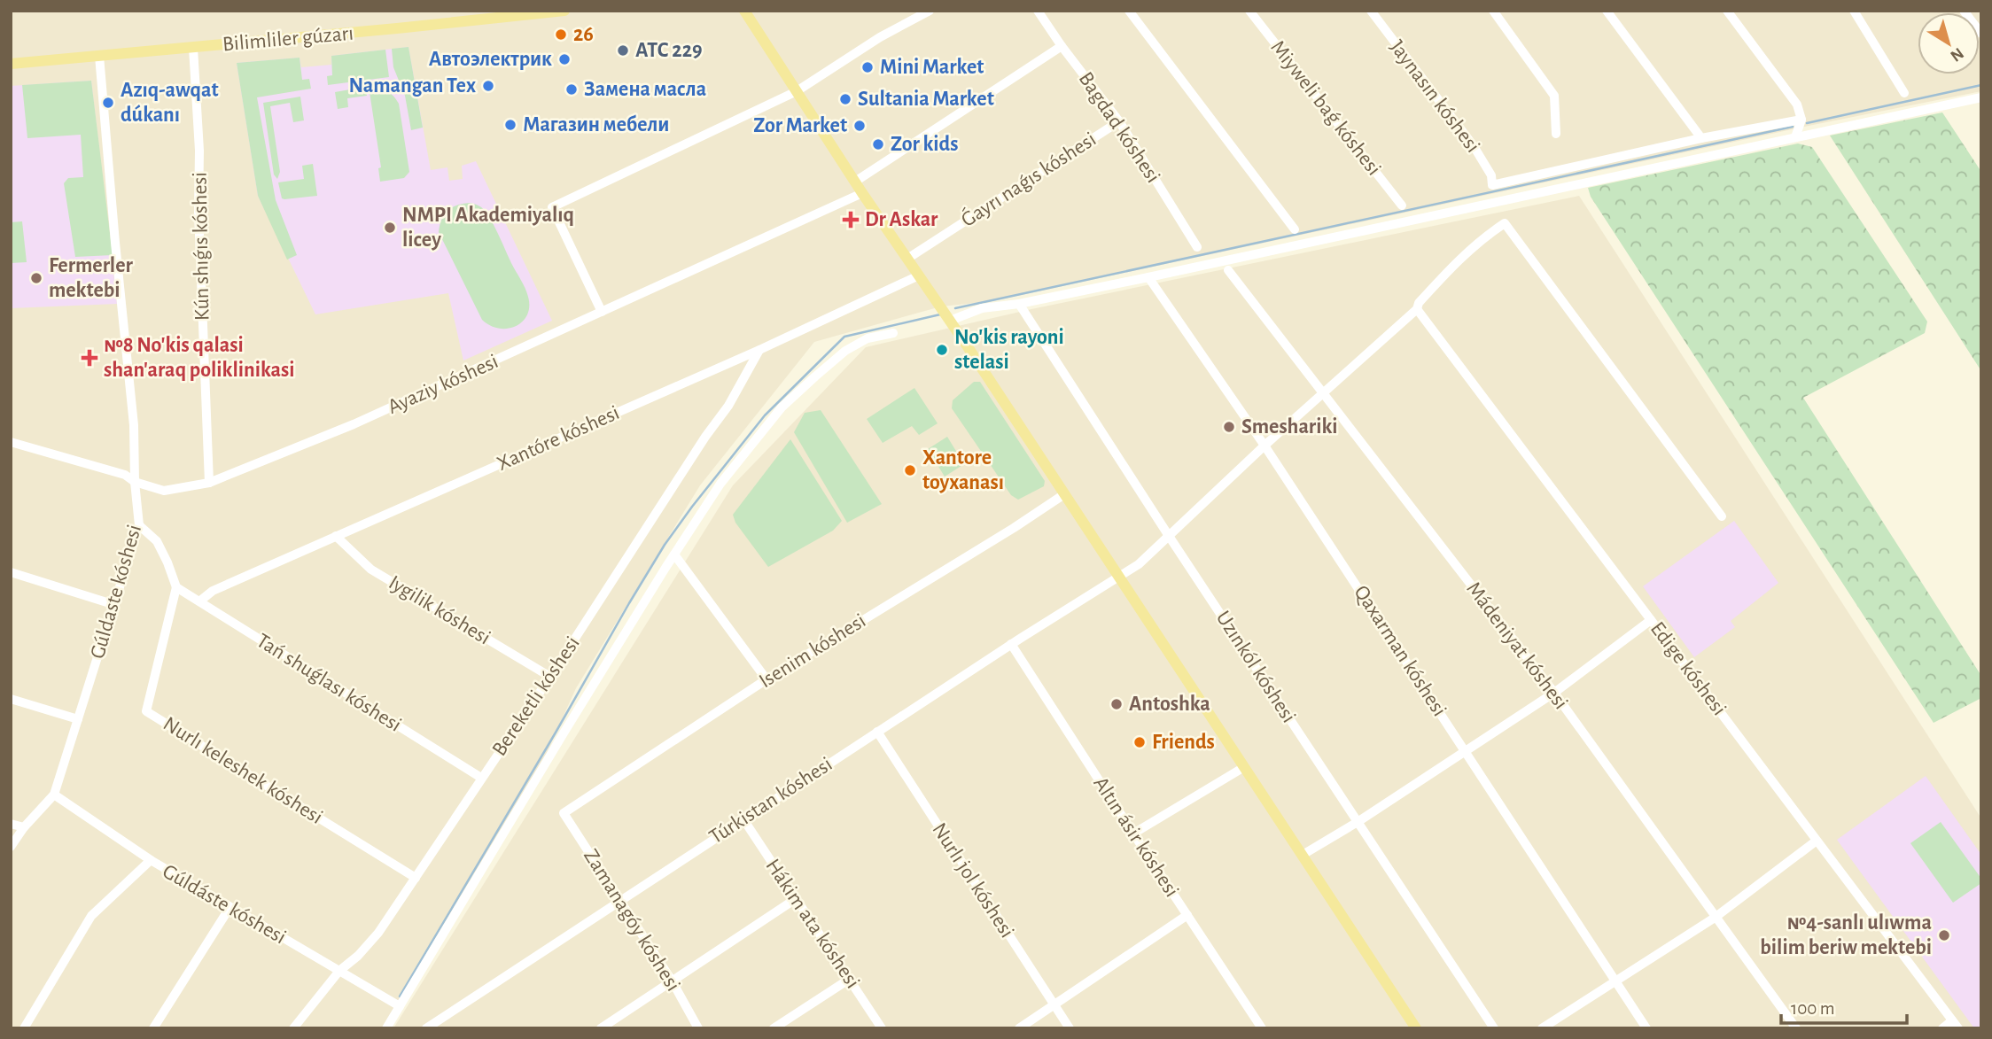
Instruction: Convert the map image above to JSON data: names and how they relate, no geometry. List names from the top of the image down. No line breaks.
{"streets":{"main road":["Bilimliler gúzarı"],"street":["Jaynasın kóshesi","Miyweli baǵ kóshesi","Bagdad kóshesi","Ǵayrı naǵıs kóshesi","Kún shıǵıs kóshesi","Ayaziy kóshesi","Xantóre kóshesi","Gúldaste kóshesi","Iygilik kóshesi","Mádeniyat kóshesi","Isenim kóshesi","Qaxarman kóshesi","Uzınkól kóshesi","Edige kóshesi","Tań shuǵlası kóshesi","Bereketli kóshesi","Nurlı keleshek kóshesi","Túrkistan kóshesi","Altın ásir kóshesi","Nurlı jol kóshesi","Gúldáste kóshesi","Zamanagóy kóshesi","Hákim ata kóshesi"]},"crossings":[["Bilimliler gúzarı","Kún shıǵıs kóshesi"],["Bilimliler gúzarı","Gúldaste kóshesi"],["Bagdad kóshesi","Ǵayrı naǵıs kóshesi"],["Kún shıǵıs kóshesi","Ayaziy kóshesi"],["Ayaziy kóshesi","Gúldaste kóshesi"],["Xantóre kóshesi","Iygilik kóshesi"],["Xantóre kóshesi","Tań shuǵlası kóshesi"],["Xantóre kóshesi","Bereketli kóshesi"],["Gúldaste kóshesi","Gúldáste kóshesi"],["Iygilik kóshesi","Bereketli kóshesi"],["Mádeniyat kóshesi","Túrkistan kóshesi"],["Isenim kóshesi","Zamanagóy kóshesi"],["Qaxarman kóshesi","Túrkistan kóshesi"],["Uzınkól kóshesi","Túrkistan kóshesi"],["Edige kóshesi","Túrkistan kóshesi"],["Tań shuǵlası kóshesi","Bereketli kóshesi"],["Tań shuǵlası kóshesi","Nurlı keleshek kóshesi"],["Bereketli kóshesi","Nurlı keleshek kóshesi"],["Bereketli kóshesi","Gúldáste kóshesi"],["Túrkistan kóshesi","Altın ásir kóshesi"],["Túrkistan kóshesi","Nurlı jol kóshesi"],["Túrkistan kóshesi","Zamanagóy kóshesi"],["Túrkistan kóshesi","Hákim ata kóshesi"]],"places":{"other":["26","АТС 229","Автоэлектрик","Mini Market","Namangan Tex","Замена масла","Sultania Market","Azıq-awqat dúkanı","Магазин мебели","Zor Market","Zor kids","NMPI Akademiyalıq licey","Fermerler mektebi","No'kis rayoni stelasi","Smeshariki","Xantore toyxanası","Antoshka","Friends","№4-sanlı ulıwma bilim beriw mektebi"],"health":["Dr Askar","№8 No'kis qalasi shan'araq poliklinikasi"]},"scale_bar":"100 m","north":"bottom right"}
